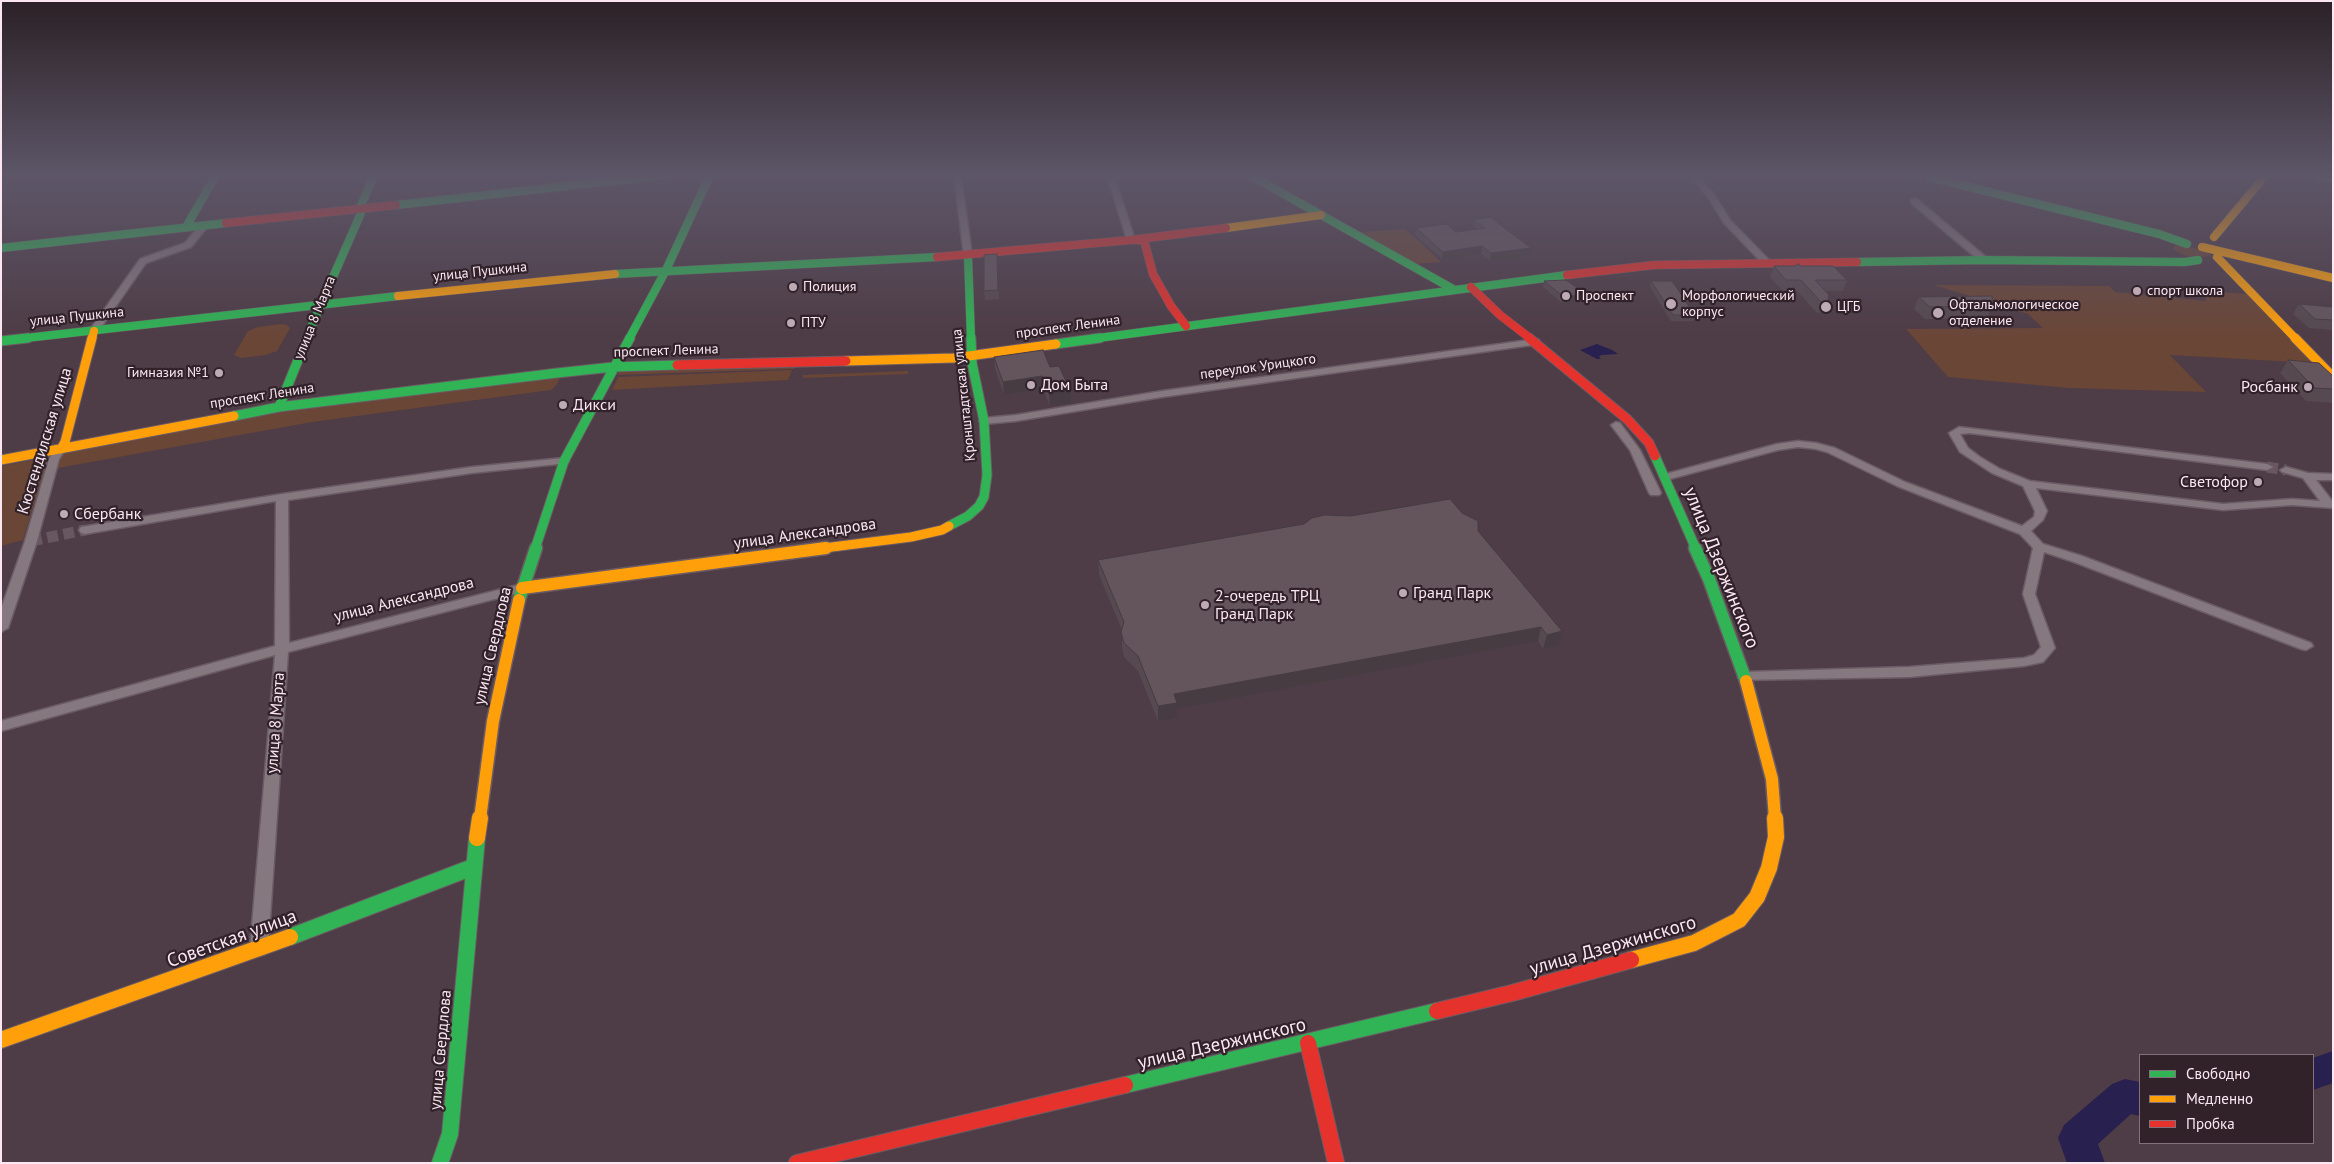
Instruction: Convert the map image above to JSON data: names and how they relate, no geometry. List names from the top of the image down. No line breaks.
{"streets":{"main road":["улица Пушкина","улица 8 Марта","проспект Ленина","Кронштадтская улица","Кюстендилская улица","улица Александрова","улица Дзержинского","улица Свердлова","Советская улица"],"street":["переулок Урицкого"]},"crossings":[["улица Пушкина","улица 8 Марта"],["улица Пушкина","Кронштадтская улица"],["улица Пушкина","Кюстендилская улица"],["улица Пушкина","улица Свердлова"],["улица 8 Марта","проспект Ленина"],["улица 8 Марта","улица Александрова"],["улица 8 Марта","Советская улица"],["проспект Ленина","Кронштадтская улица"],["проспект Ленина","Кюстендилская улица"],["проспект Ленина","улица Дзержинского"],["проспект Ленина","улица Свердлова"],["переулок Урицкого","Кронштадтская улица"],["переулок Урицкого","улица Дзержинского"],["Кронштадтская улица","улица Александрова"],["улица Александрова","улица Свердлова"],["улица Свердлова","Советская улица"]],"places":["Полиция","спорт школа","Проспект","Морфологический корпус","ЦГБ","Офтальмологическое отделение","ПТУ","Гимназия №1","Дом Быта","Росбанк","Дикси","Светофор","Сбербанк","Гранд Парк","2-очередь ТРЦ Гранд Парк"],"legend":["Свободно","Медленно","Пробка"]}
